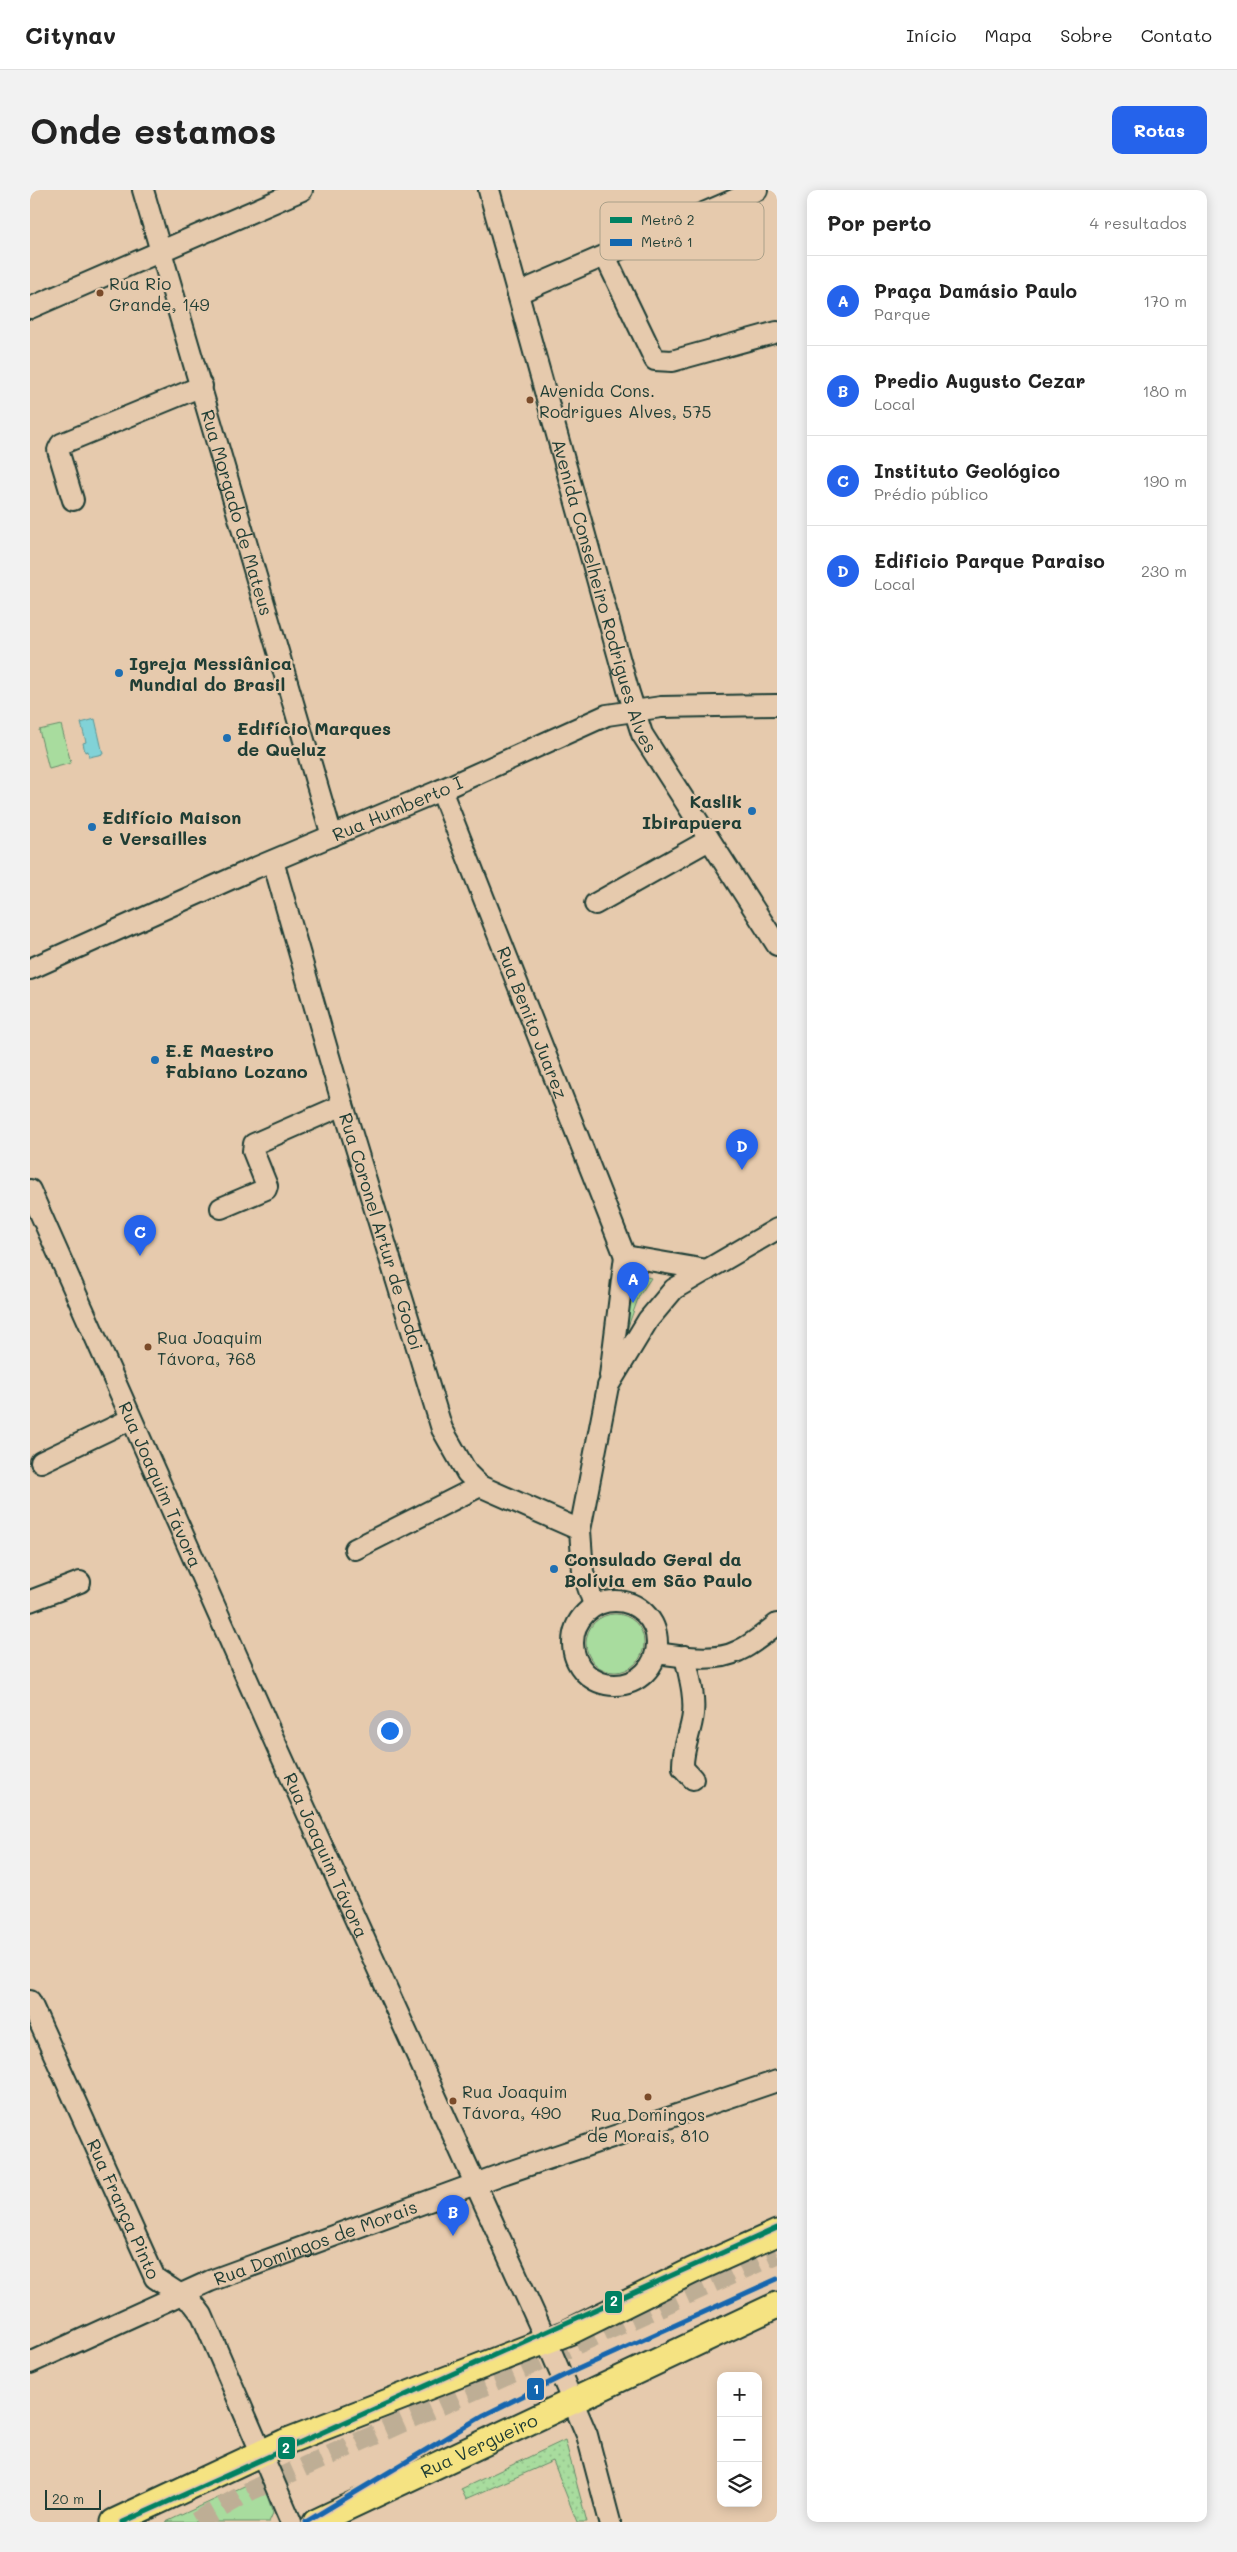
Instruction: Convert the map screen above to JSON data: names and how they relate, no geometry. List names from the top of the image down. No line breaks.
{"streets":{"main road":["Rua Vergueiro"],"street":["Rua Morgado de Mateus","Avenida Conselheiro Rodrigues Alves","Rua Humberto I","Rua Benito Juarez","Rua Coronel Artur de Godoi","Rua Joaquim Távora","Rua França Pinto","Rua Domingos de Morais"]},"crossings":[["Rua Morgado de Mateus","Rua Humberto I"],["Avenida Conselheiro Rodrigues Alves","Rua Humberto I"],["Rua Humberto I","Rua Benito Juarez"],["Rua Humberto I","Rua Coronel Artur de Godoi"],["Rua Joaquim Távora","Rua Domingos de Morais"],["Rua Joaquim Távora","Rua Vergueiro"],["Rua França Pinto","Rua Domingos de Morais"]],"places":["Rua Rio Grande, 149","Avenida Cons. Rodrigues Alves, 575","Igreja Messiânica Mundial do Brasil","Edifício Marques de Queluz","Kaslik Ibirapuera","Edifício Maison e Versailles","E.E Maestro Fabiano Lozano","Rua Joaquim Távora, 768","Consulado Geral da Bolívia em São Paulo","Rua Domingos de Morais, 810","Rua Joaquim Távora, 490"],"lines":["metro line 2","metro line 1"],"legend":["Metrô 2","Metrô 1"],"scale_bar":"20 m","page":{"header":"Citynav","nav":["Início","Mapa","Sobre","Contato"],"buttons":"Rotas","title":"Onde estamos","heading":["Por perto","4 resultados"],"list":[{"mark":"A","name":"Praça Damásio Paulo","note":"Parque","value":"170 m"},{"mark":"B","name":"Predio Augusto Cezar","note":"Local","value":"180 m"},{"mark":"C","name":"Instituto Geológico","note":"Prédio público","value":"190 m"},{"mark":"D","name":"Edificio Parque Paraiso","note":"Local","value":"230 m"}],"pins":["D","C","A","B"],"map_buttons":["+","−"],"scale":"20 m"}}
